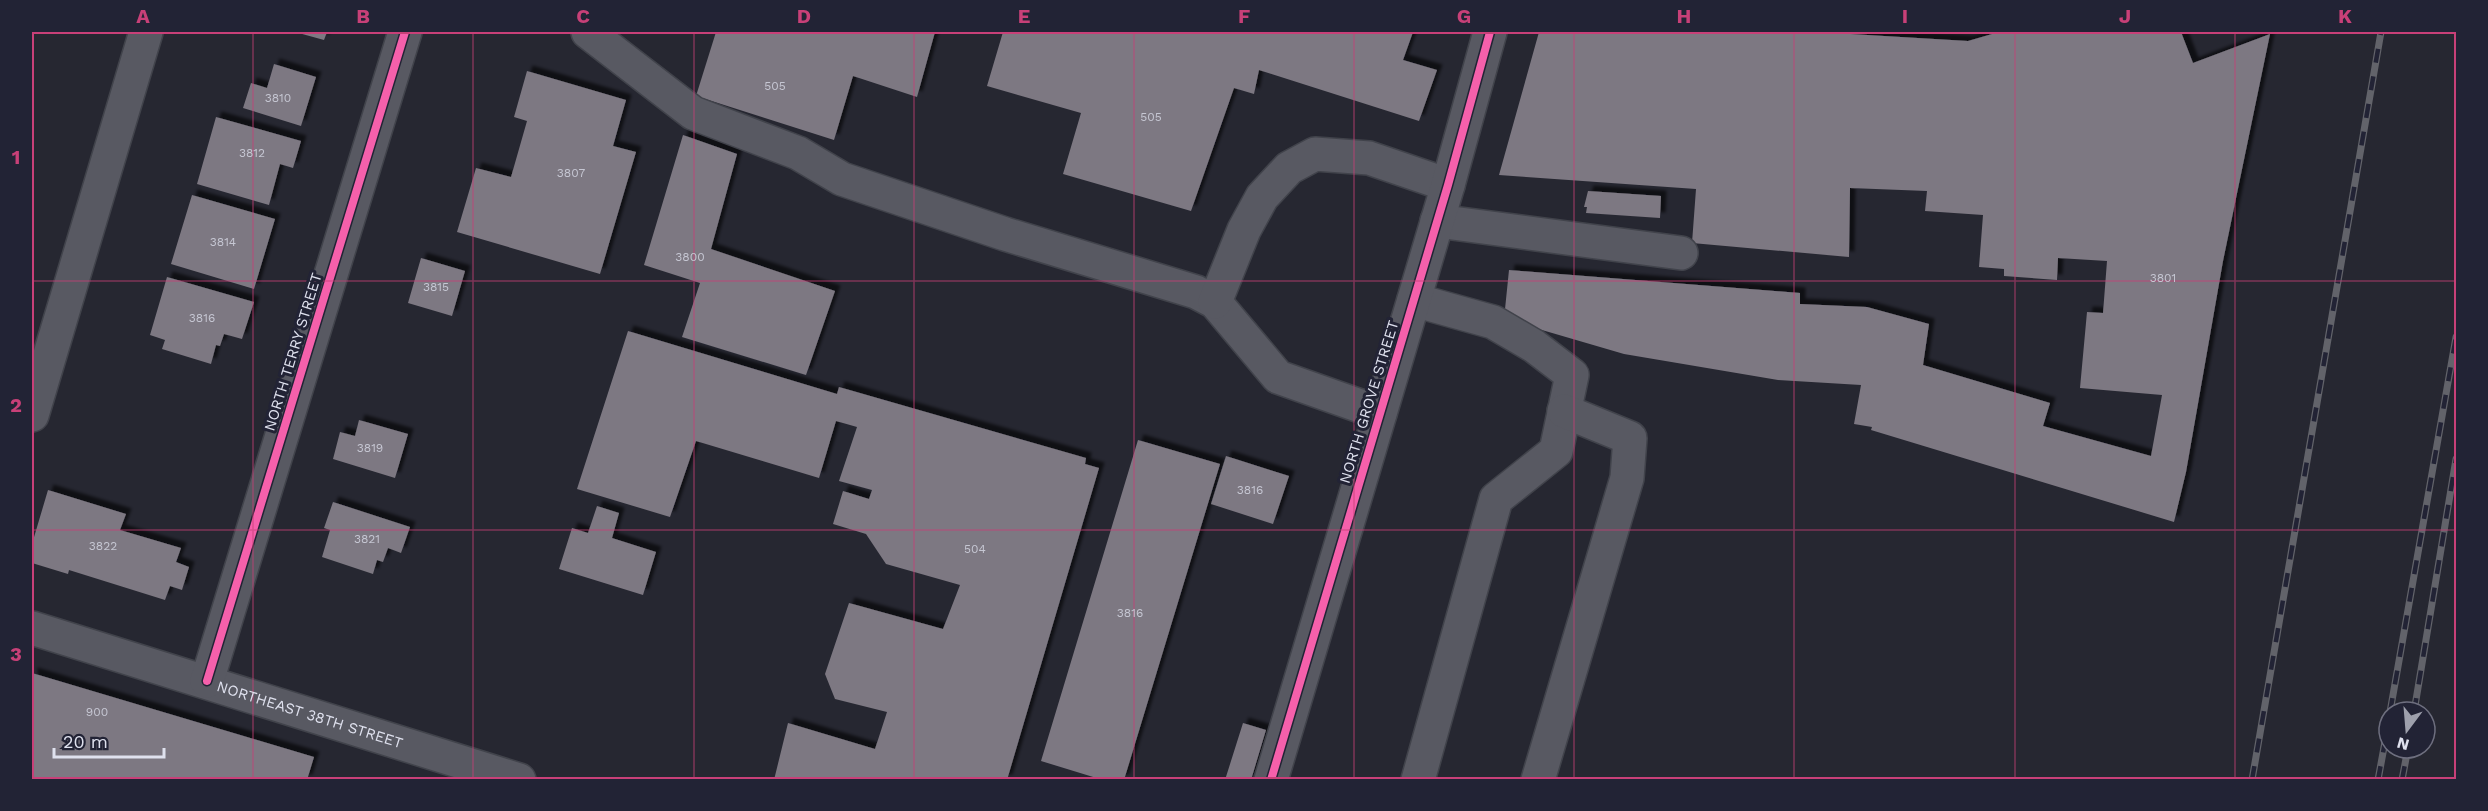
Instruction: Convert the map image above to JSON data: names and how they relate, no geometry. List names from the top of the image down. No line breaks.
{"streets":{"street":["NORTH TERRY STREET","NORTH GROVE STREET","NORTHEAST 38TH STREET"]},"crossings":[["NORTH TERRY STREET","NORTHEAST 38TH STREET"]],"house_numbers":["505","3810","505","3812","3807","3814","3800","3801","3815","3816","3819","3816","3821","3822","504","3816","900"],"scale_bar":"20 m","north":"bottom","grid":{"columns":["A","B","C","D","E","F","G","H","I","J","K"],"rows":["1","2","3"]}}
